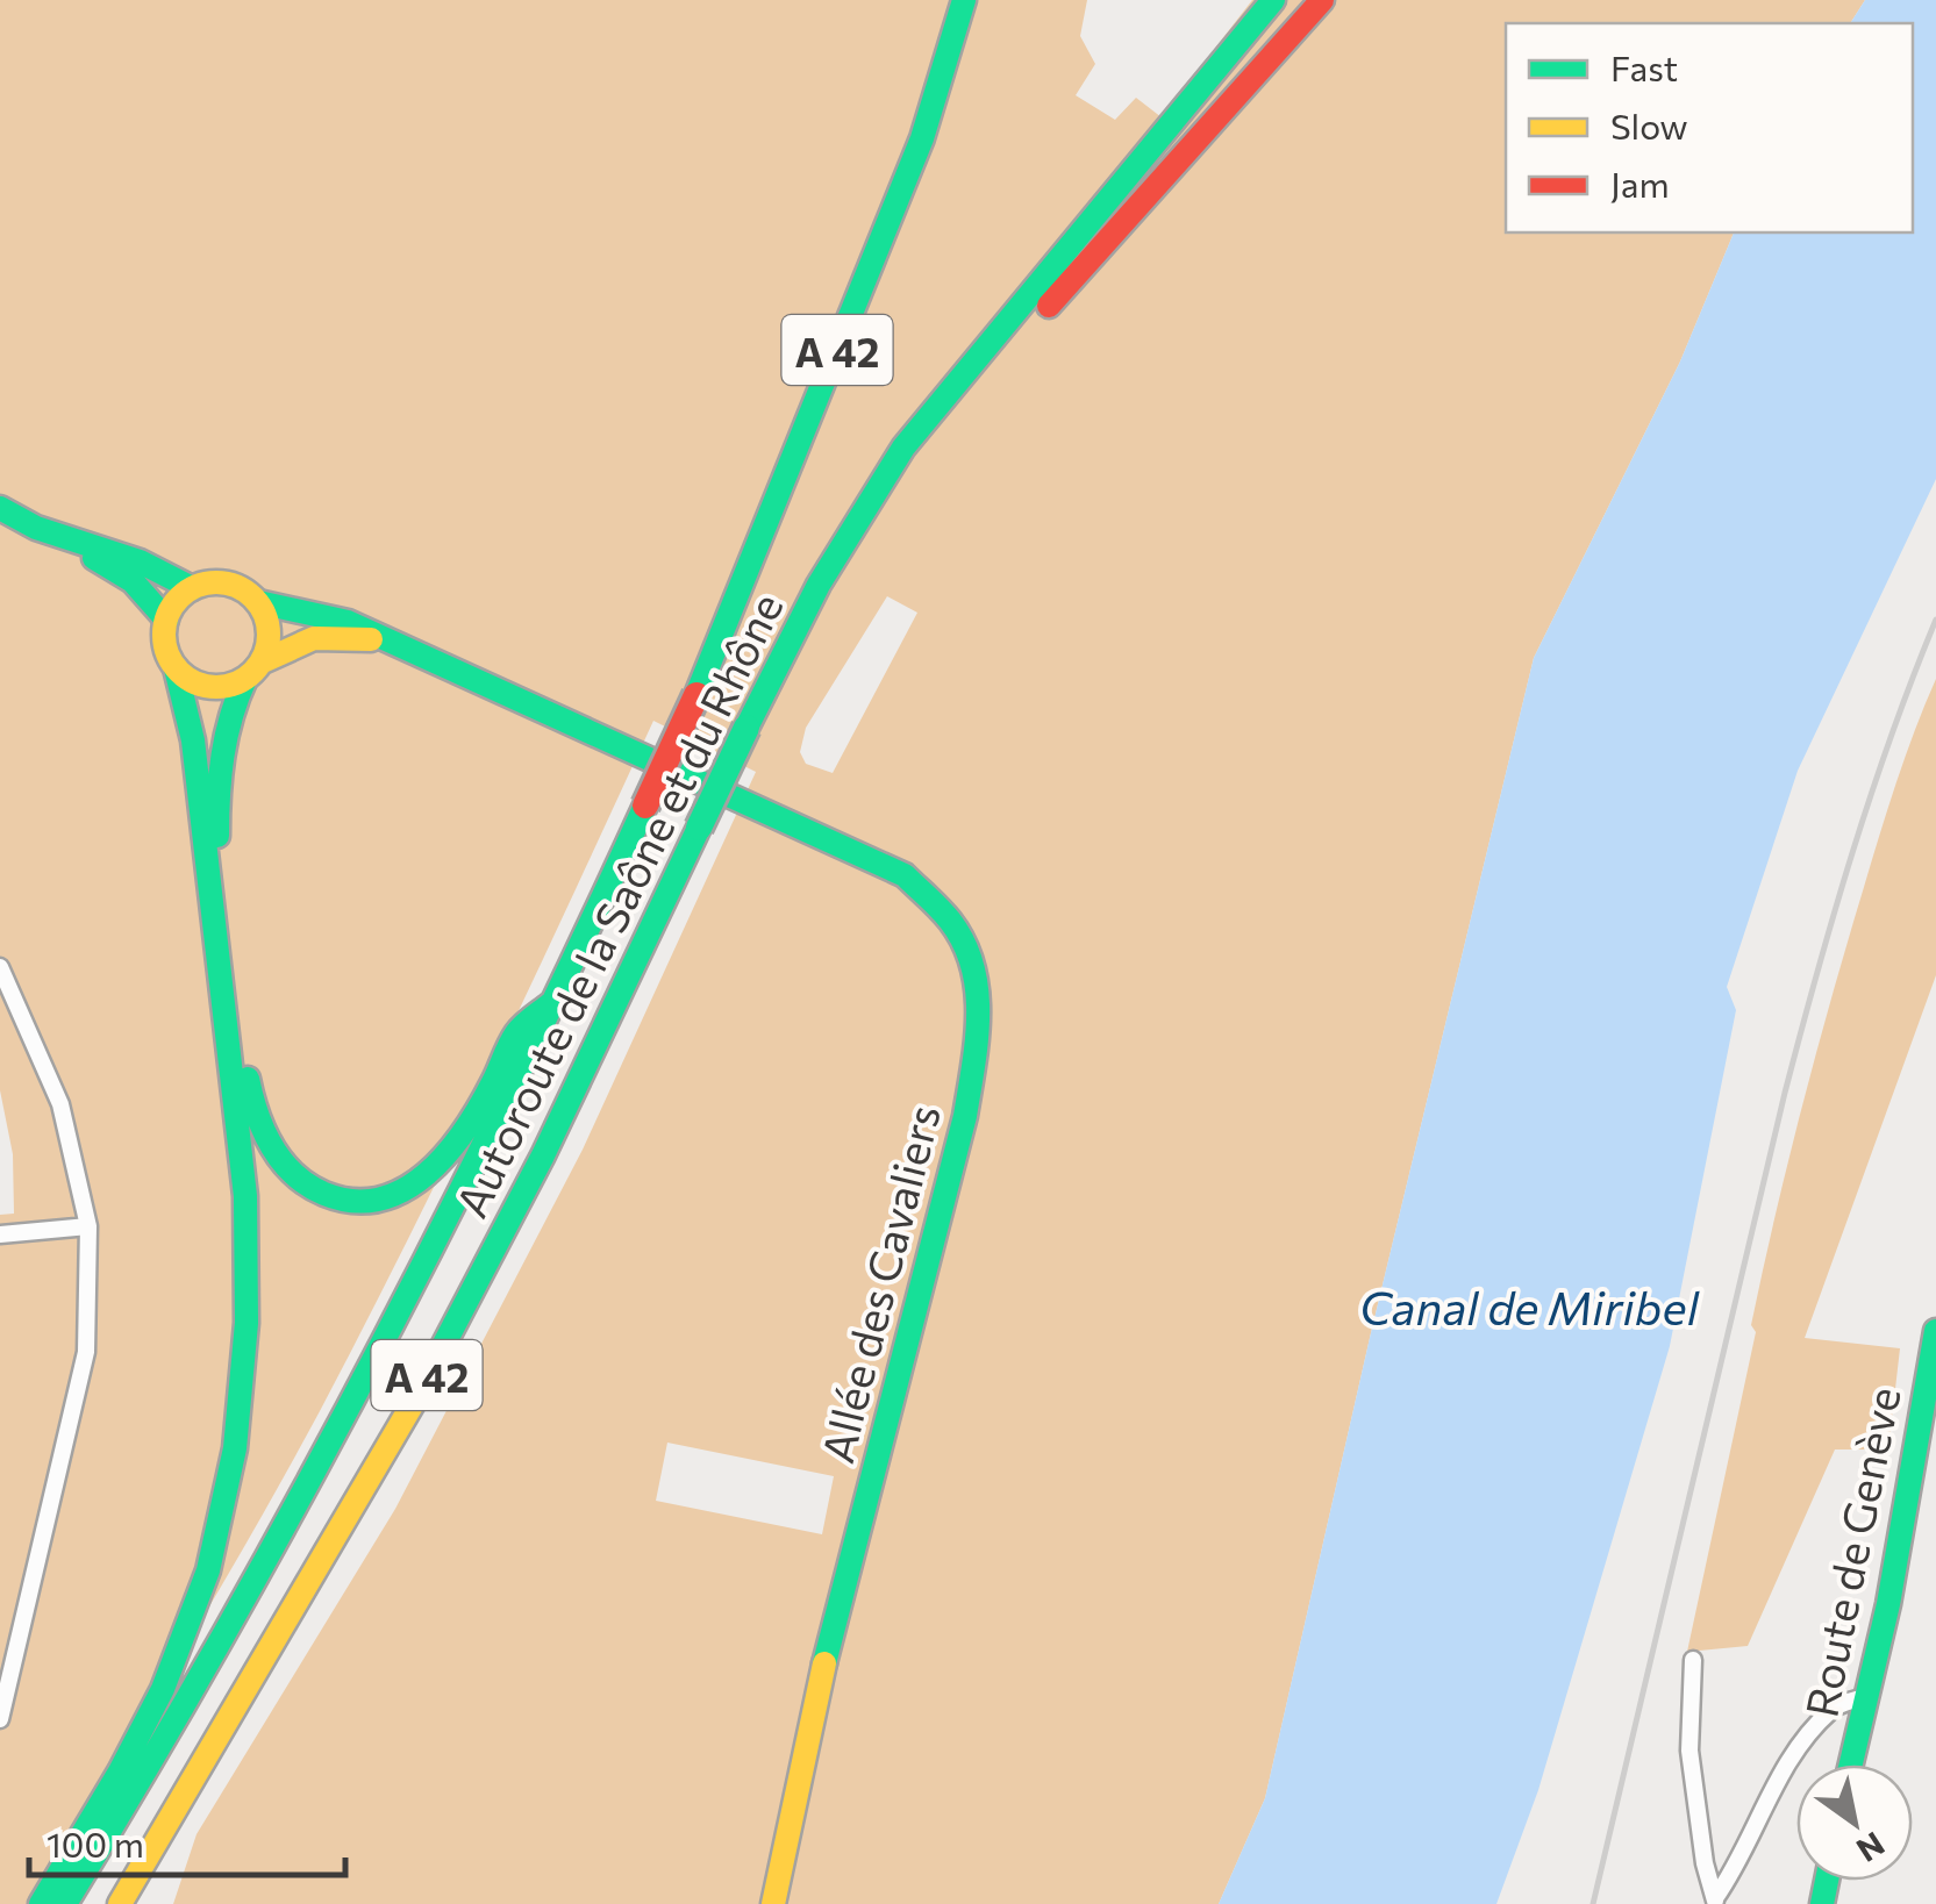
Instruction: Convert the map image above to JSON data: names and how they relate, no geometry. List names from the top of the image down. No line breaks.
{"streets":{"main road":["A 42","Autoroute de la Saône et du Rhône","Allée des Cavaliers","Route de Genève"]},"water":["Canal de Miribel"],"legend":["Fast","Slow","Jam"],"scale_bar":"100 m","north":"bottom right"}
